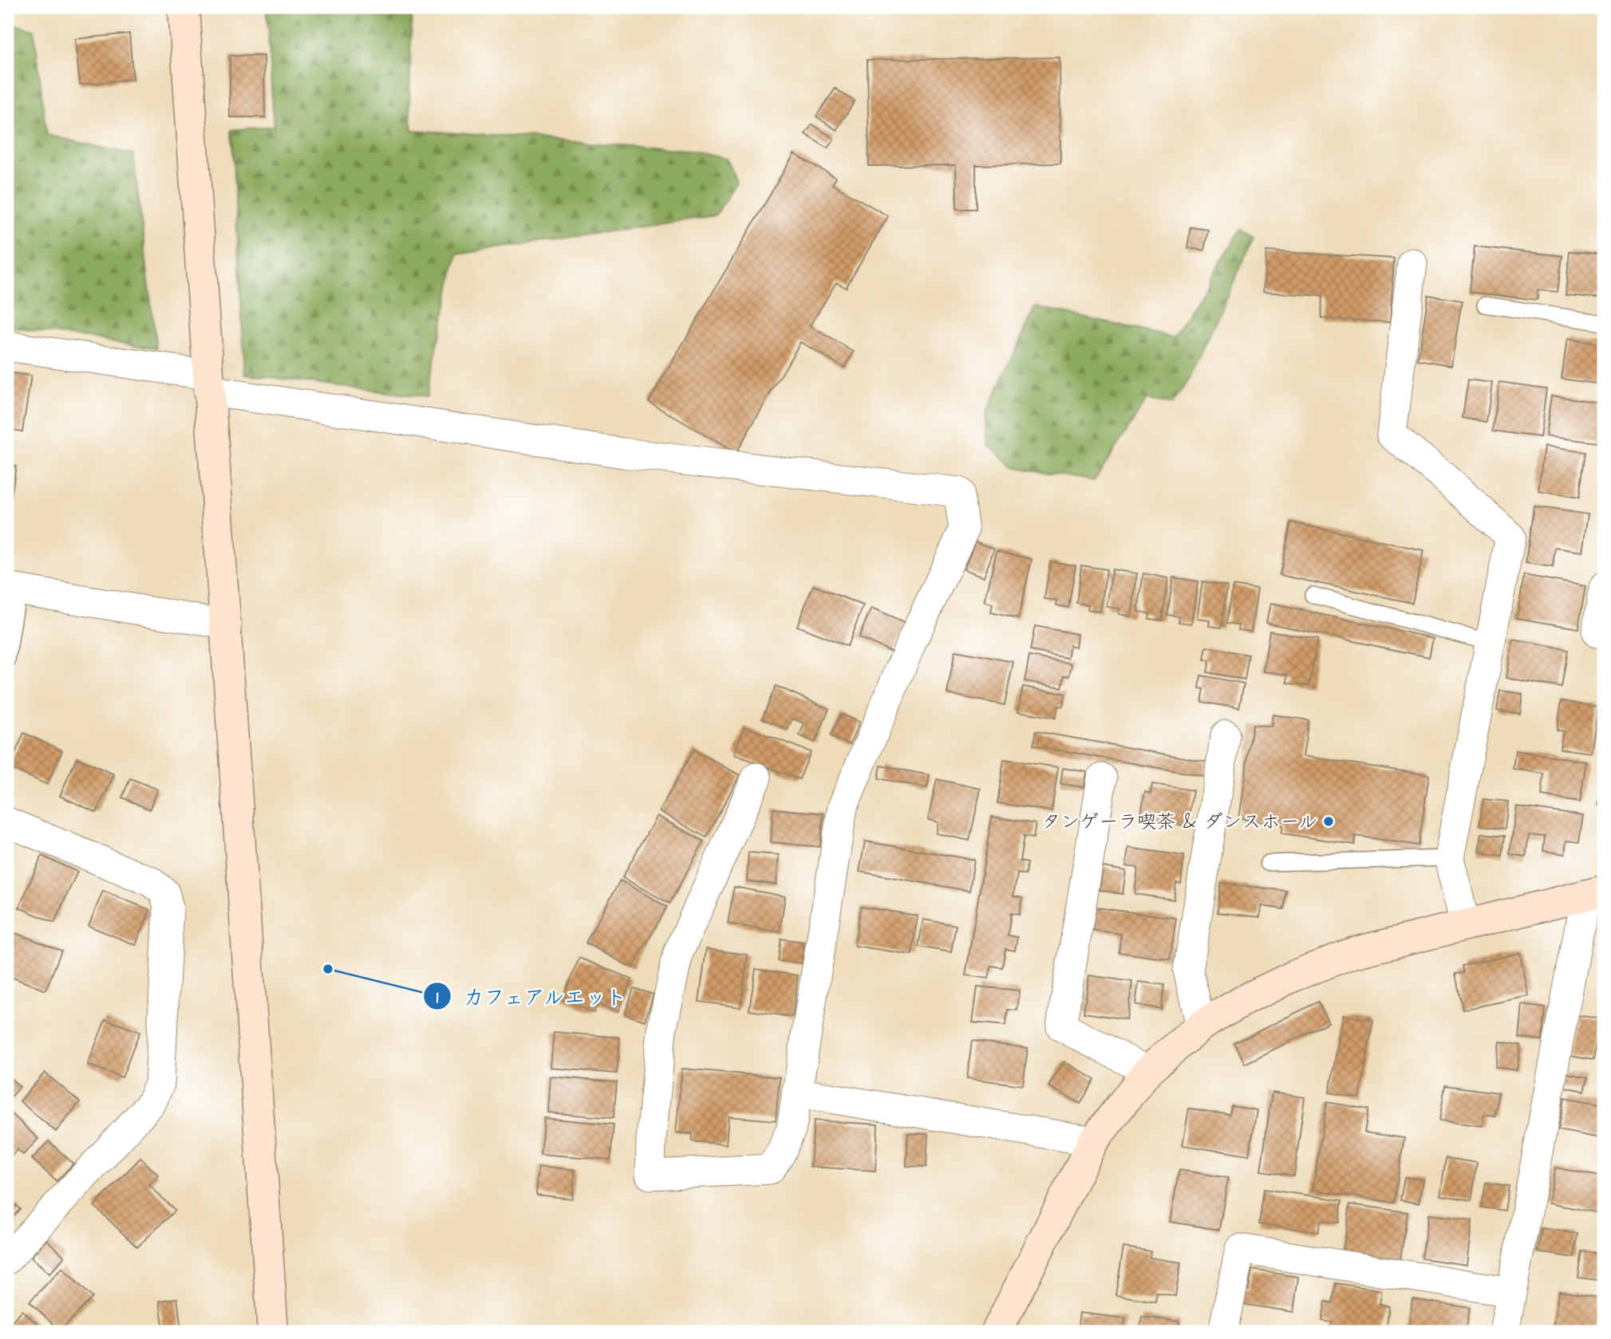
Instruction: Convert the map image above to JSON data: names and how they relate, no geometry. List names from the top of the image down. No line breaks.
{"places":["タンゲーラ喫茶 & ダンスホール","カフェアルエット"]}
